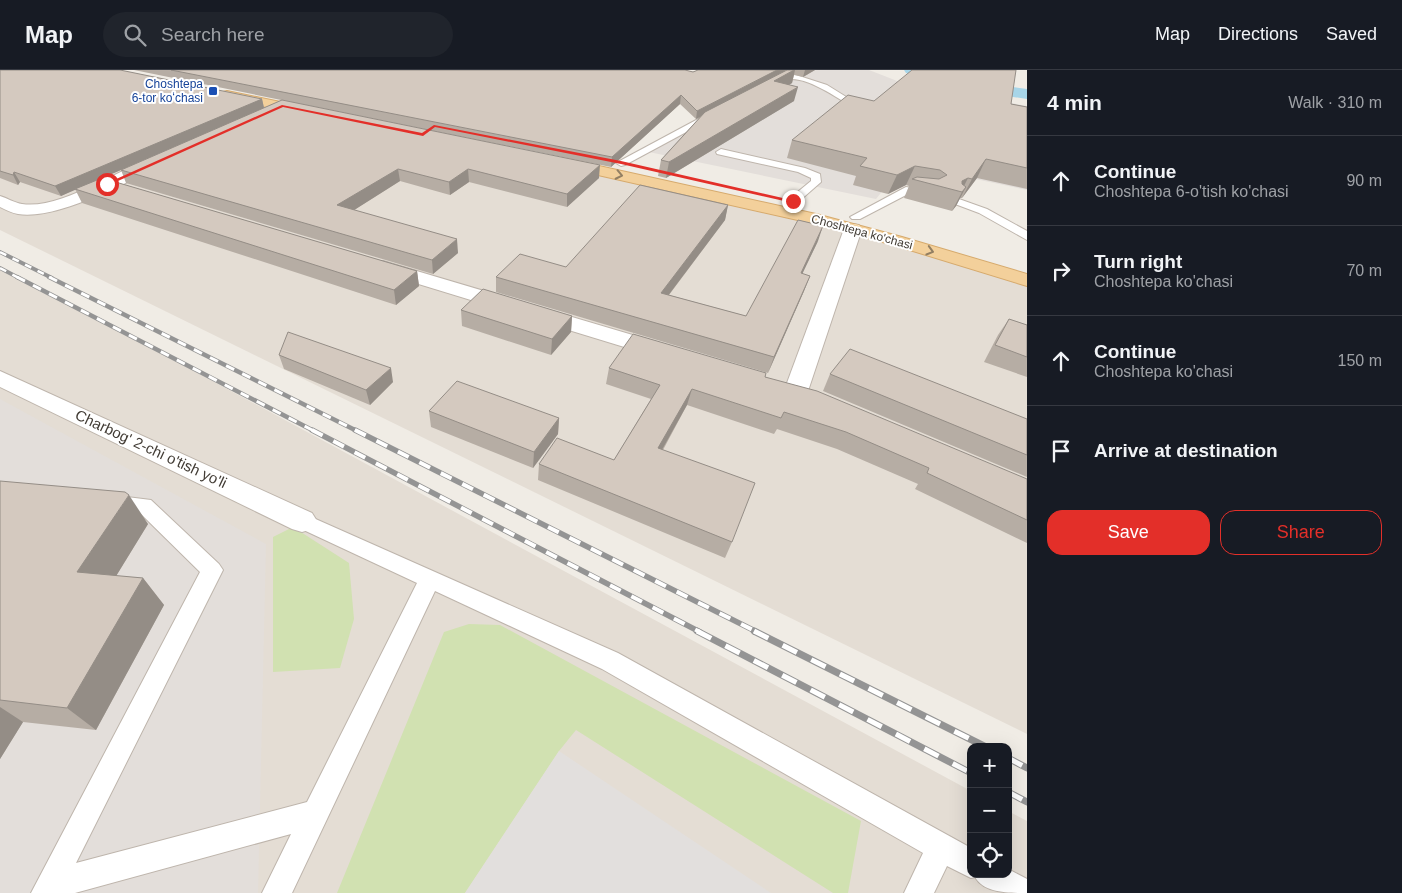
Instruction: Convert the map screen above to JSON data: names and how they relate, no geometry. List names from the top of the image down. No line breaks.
{"streets":{"main road":["Choshtepa ko'chasi"],"street":["Charbog' 2-chi o'tish yo'li"]},"places":{"transit":["Choshtepa 6-tor koʻchasi"]},"page":{"header":"Map","search":"Search here","nav":["Map","Directions","Saved"],"heading":["4 min","Walk · 310 m"],"list":[["Continue","Choshtepa 6-o'tish ko'chasi","90 m"],["Turn right","Choshtepa ko'chasi","70 m"],["Continue","Choshtepa ko'chasi","150 m"],"Arrive at destination"],"buttons":["Save","Share"],"map_buttons":["+","−"]}}
